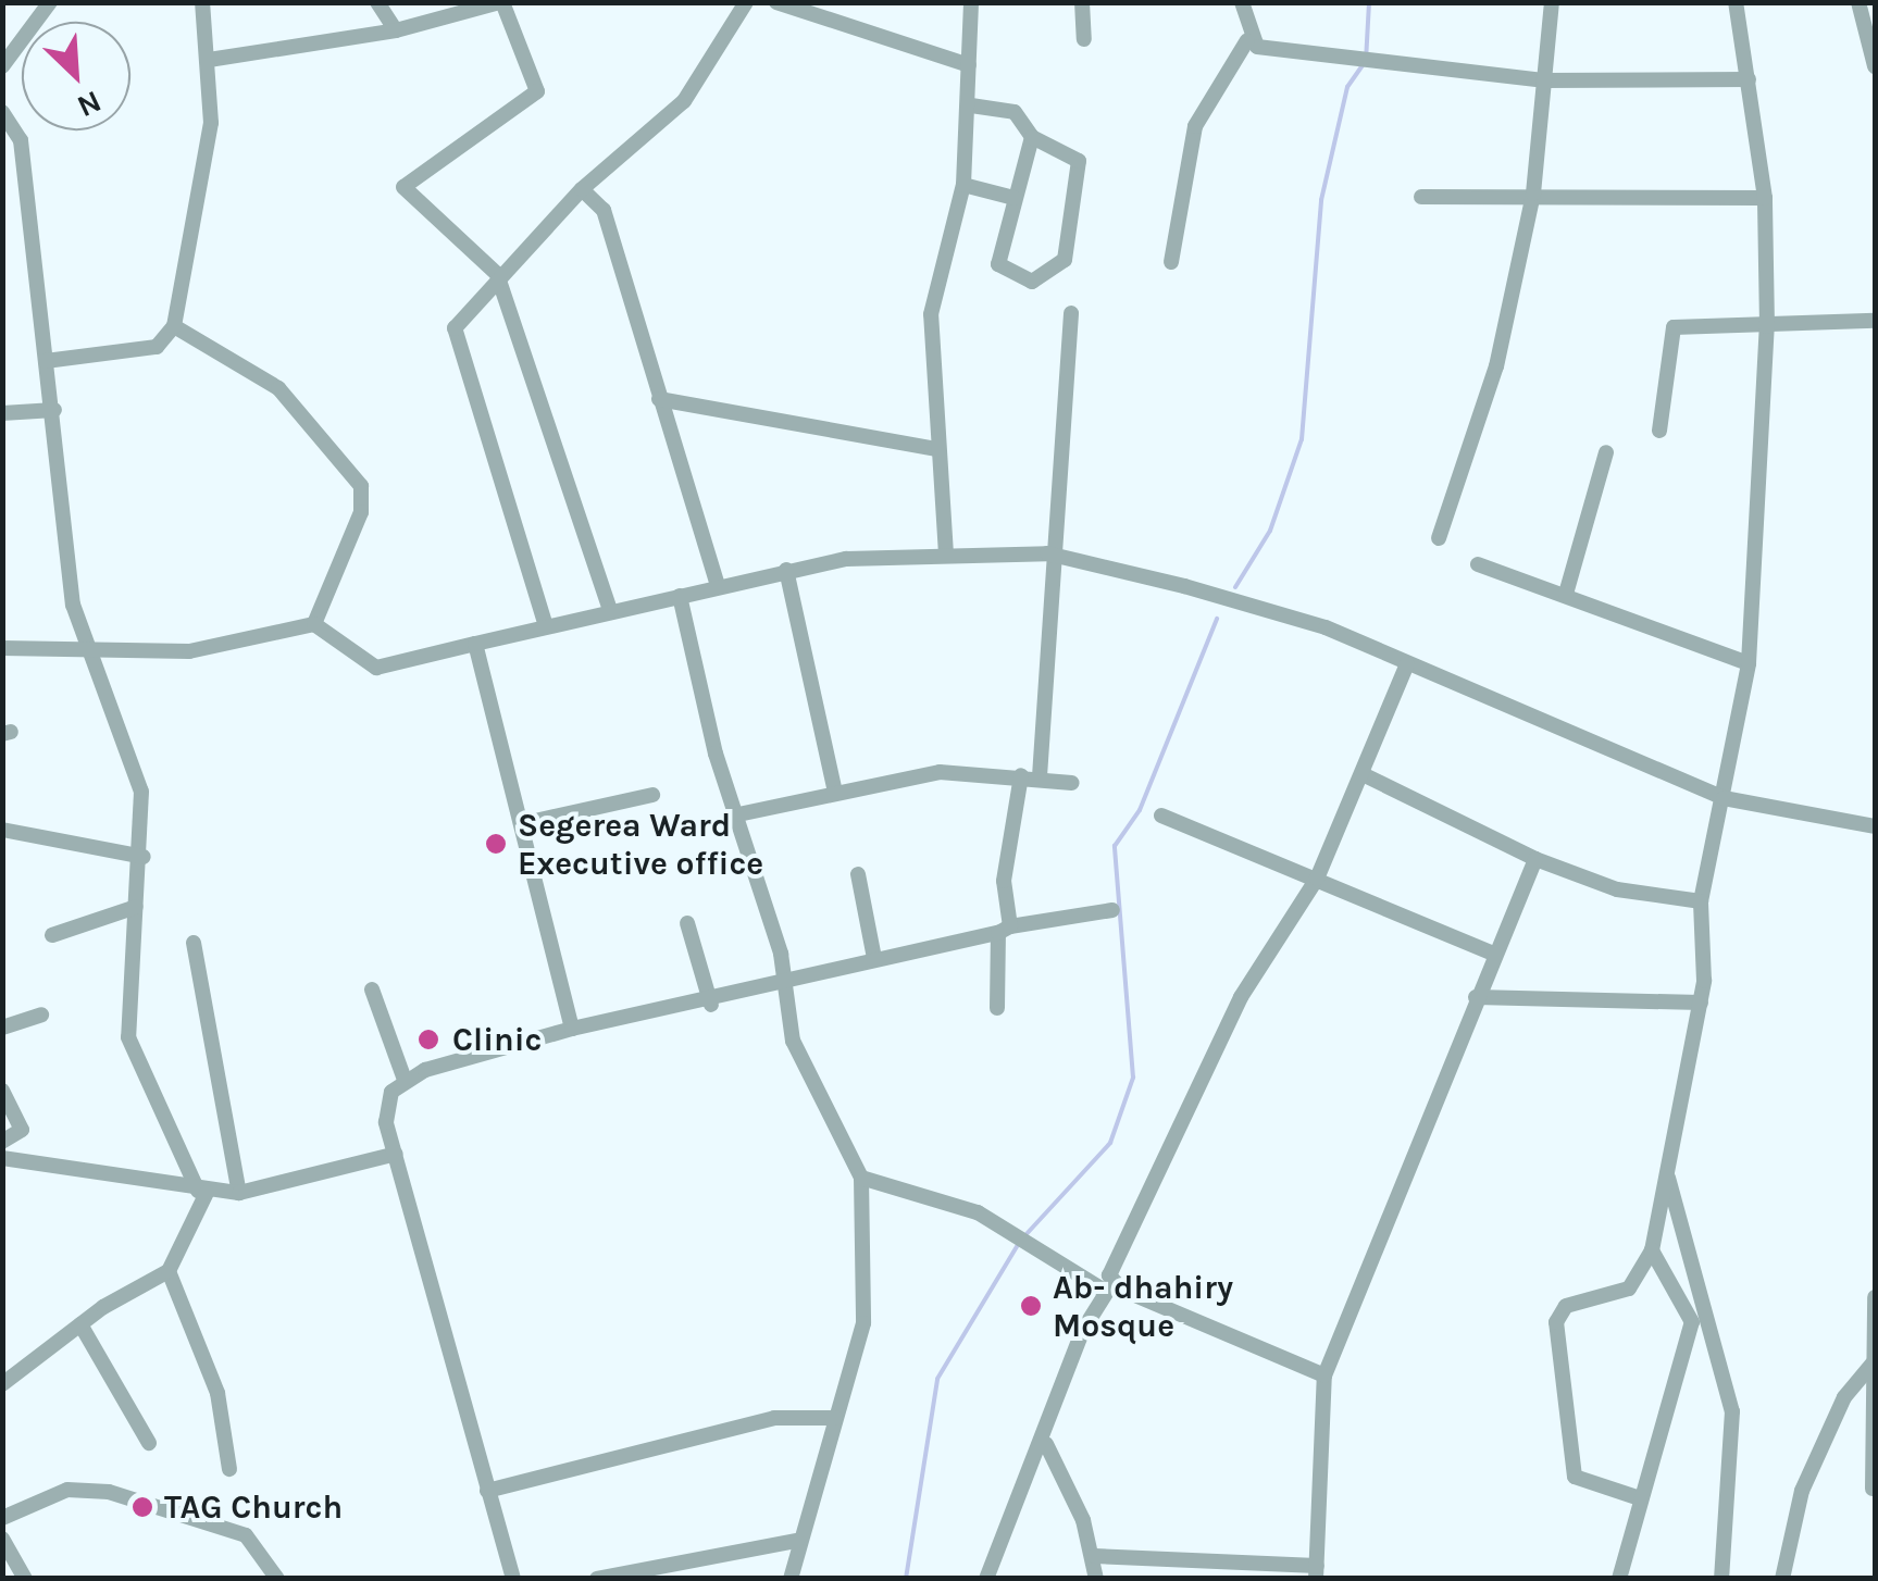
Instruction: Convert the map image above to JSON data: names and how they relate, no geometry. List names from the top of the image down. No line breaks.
{"places":["Segerea Ward Executive office","Clinic","Ab- dhahiry Mosque","TAG Church"],"north":"bottom right"}
